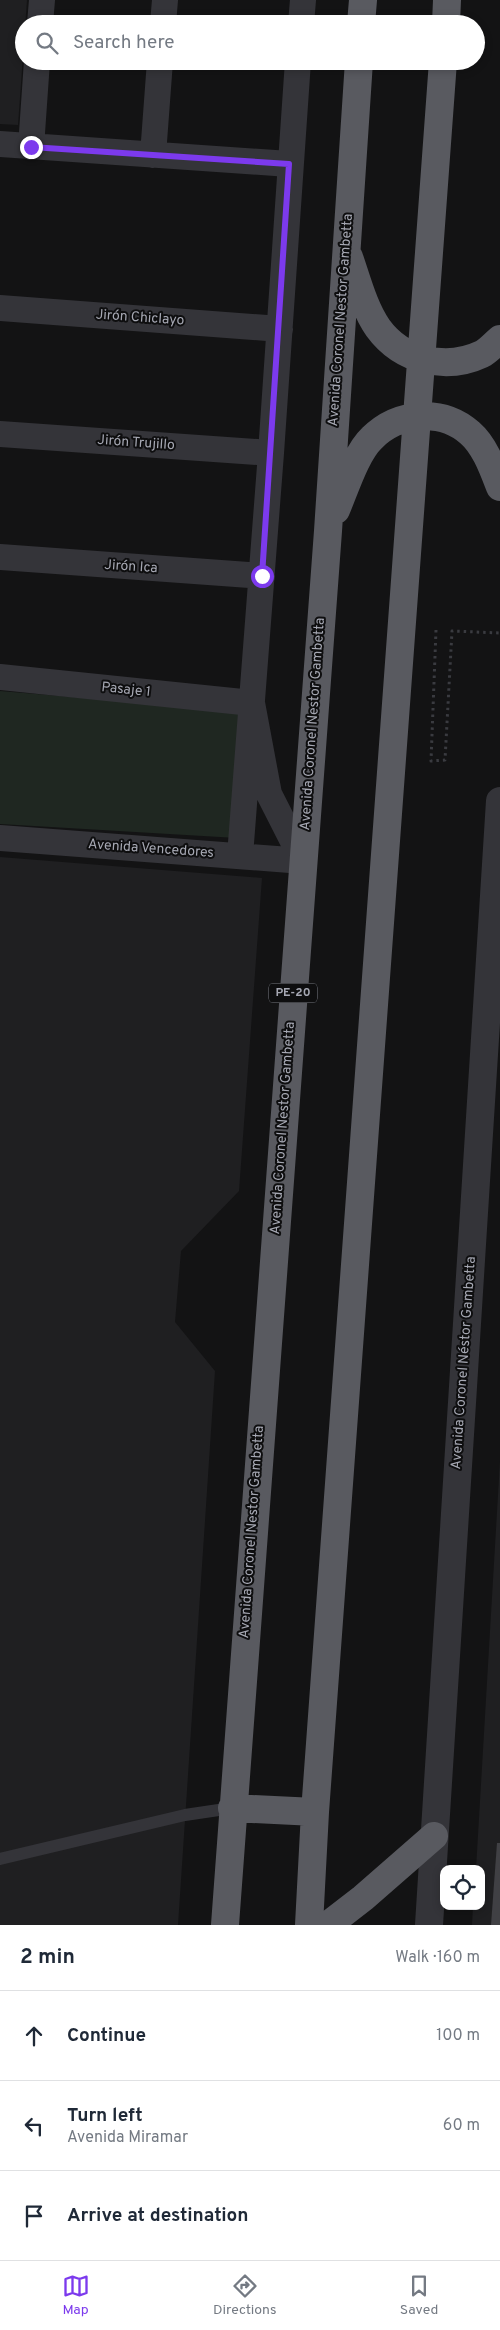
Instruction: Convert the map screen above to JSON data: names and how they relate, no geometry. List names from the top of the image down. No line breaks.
{"streets":{"highway":["Avenida Coronel Nestor Gambetta","PE-20"],"street":["Jirón Chiclayo","Jirón Trujillo","Jirón Ica","Pasaje 1","Avenida Vencedores","Avenida Coronel Néstor Gambetta"]},"crossings":[["Avenida Coronel Nestor Gambetta","Avenida Vencedores"]],"page":{"search":"Search here","heading":["2 min","Walk · 160 m"],"list":[["Continue","100 m"],["Turn left","Avenida Miramar","60 m"],"Arrive at destination"],"nav":["Map","Directions","Saved"]}}
